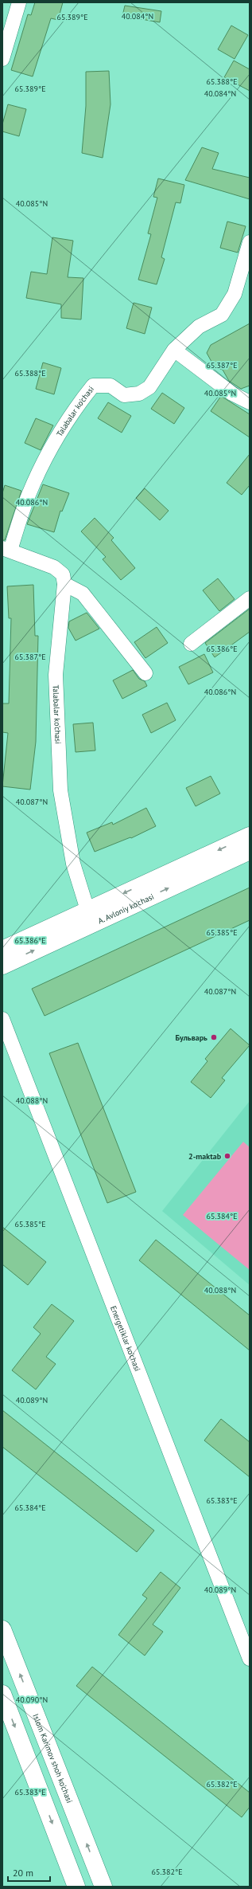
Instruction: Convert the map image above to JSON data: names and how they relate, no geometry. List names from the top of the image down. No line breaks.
{"streets":{"main road":["A. Avloniy ko'chasi","Islom Karimov shoh ko'chasi"],"street":["Talabalar ko'chasi","Energetiklar ko'chasi"]},"crossings":[["Talabalar ko'chasi","A. Avloniy ko'chasi"]],"places":["Бульварь","2-maktab"],"scale_bar":"20 m","coordinates":["40.084°N","65.389°E","65.388°E","40.085°N","65.387°E","40.086°N","65.386°E","40.087°N","65.385°E","40.088°N","65.384°E","40.089°N","65.383°E","40.090°N","65.382°E"]}
